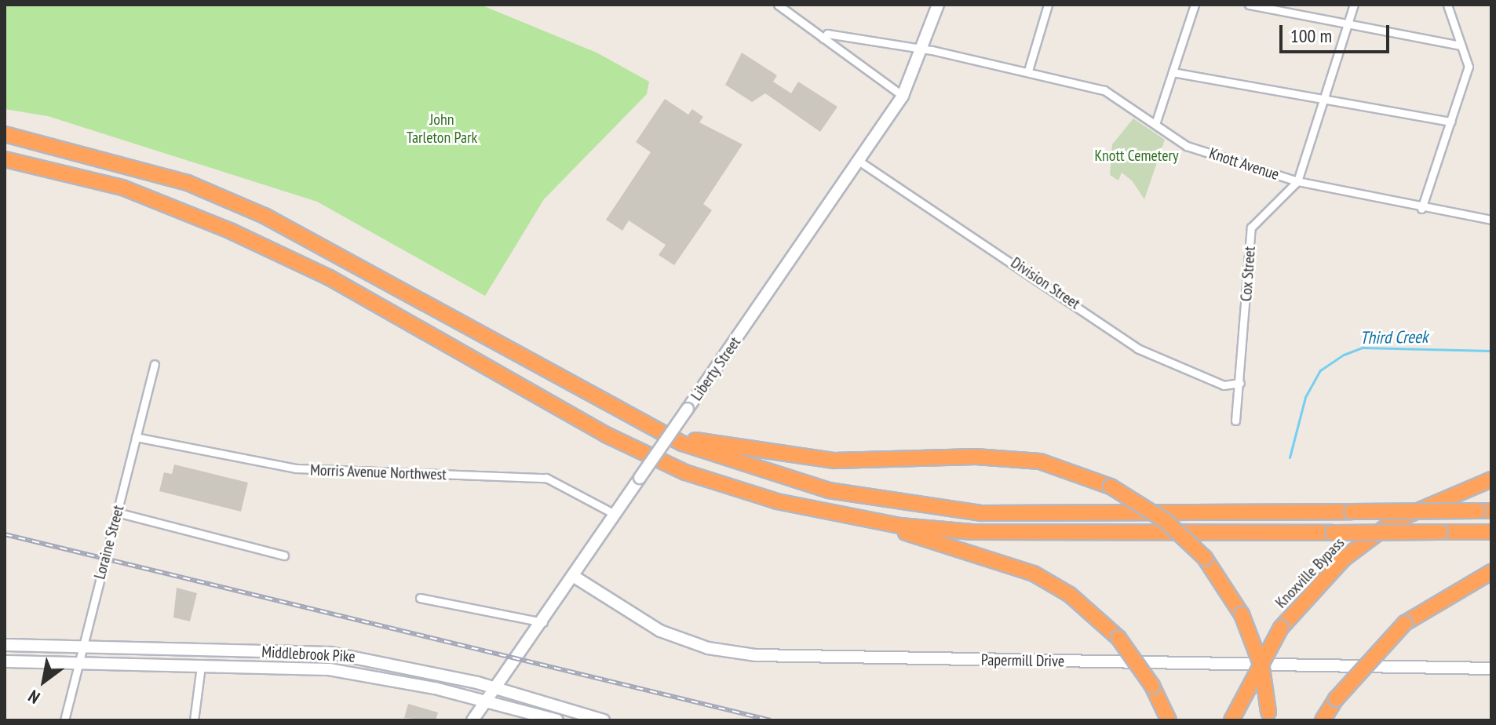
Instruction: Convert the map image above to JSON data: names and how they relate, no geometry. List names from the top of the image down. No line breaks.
{"streets":{"highway":["Knoxville Bypass"],"main road":["Liberty Street","Middlebrook Pike","Papermill Drive"],"street":["Knott Avenue","Cox Street","Division Street","Morris Avenue Northwest","Loraine Street"]},"crossings":[["Knott Avenue","Cox Street"],["Knott Avenue","Liberty Street"],["Cox Street","Division Street"],["Division Street","Liberty Street"],["Liberty Street","Morris Avenue Northwest"],["Liberty Street","Middlebrook Pike"],["Liberty Street","Papermill Drive"],["Morris Avenue Northwest","Loraine Street"],["Loraine Street","Middlebrook Pike"]],"water":["Third Creek"],"parks":["John Tarleton Park","Knott Cemetery"],"scale_bar":"100 m","north":"bottom left"}
